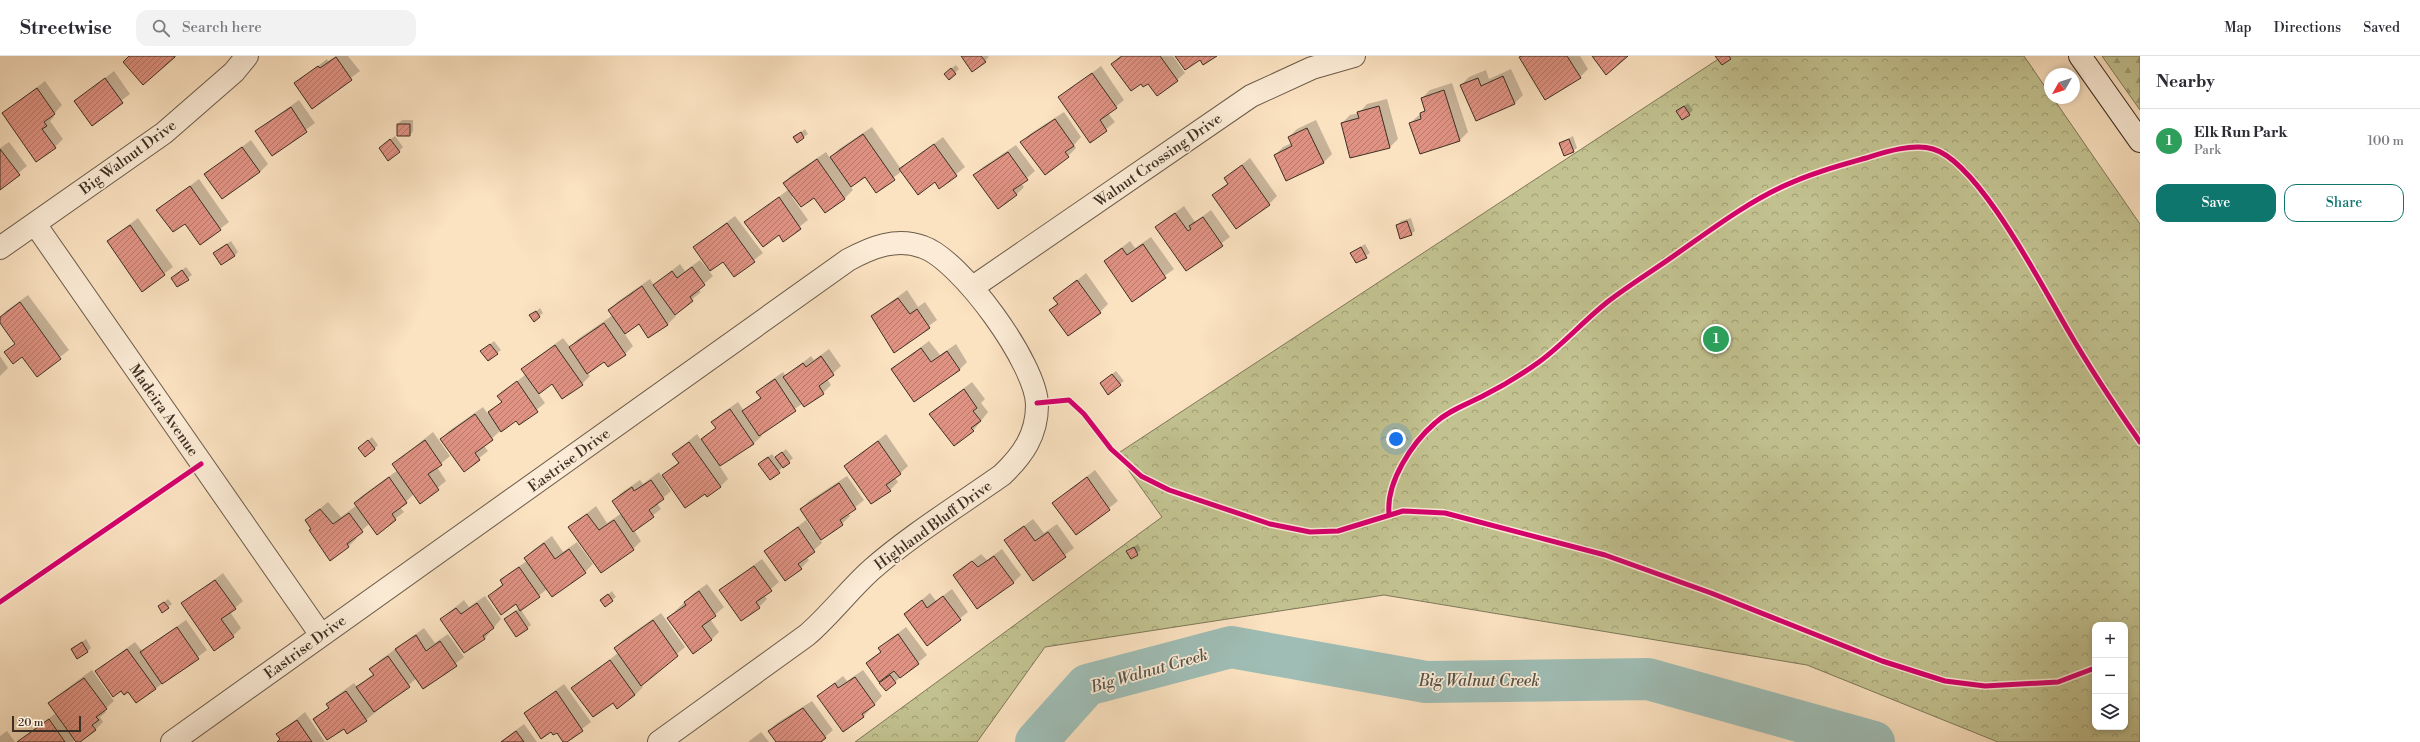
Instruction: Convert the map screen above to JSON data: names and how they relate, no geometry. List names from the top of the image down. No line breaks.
{"streets":{"street":["Big Walnut Drive","Walnut Crossing Drive","Madeira Avenue","Eastrise Drive","Highland Bluff Drive"]},"crossings":[["Big Walnut Drive","Madeira Avenue"],["Walnut Crossing Drive","Eastrise Drive"],["Walnut Crossing Drive","Highland Bluff Drive"],["Madeira Avenue","Eastrise Drive"],["Eastrise Drive","Highland Bluff Drive"]],"water":["Big Walnut Creek"],"scale_bar":"20 m","north":"bottom left","page":{"header":"Streetwise","search":"Search here","nav":["Map","Directions","Saved"],"heading":"Nearby","list":[{"mark":"1","name":"Elk Run Park","note":"Park","value":"100 m"}],"buttons":["Save","Share"],"pins":"1","map_buttons":["+","−"],"scale":"20 m"}}
